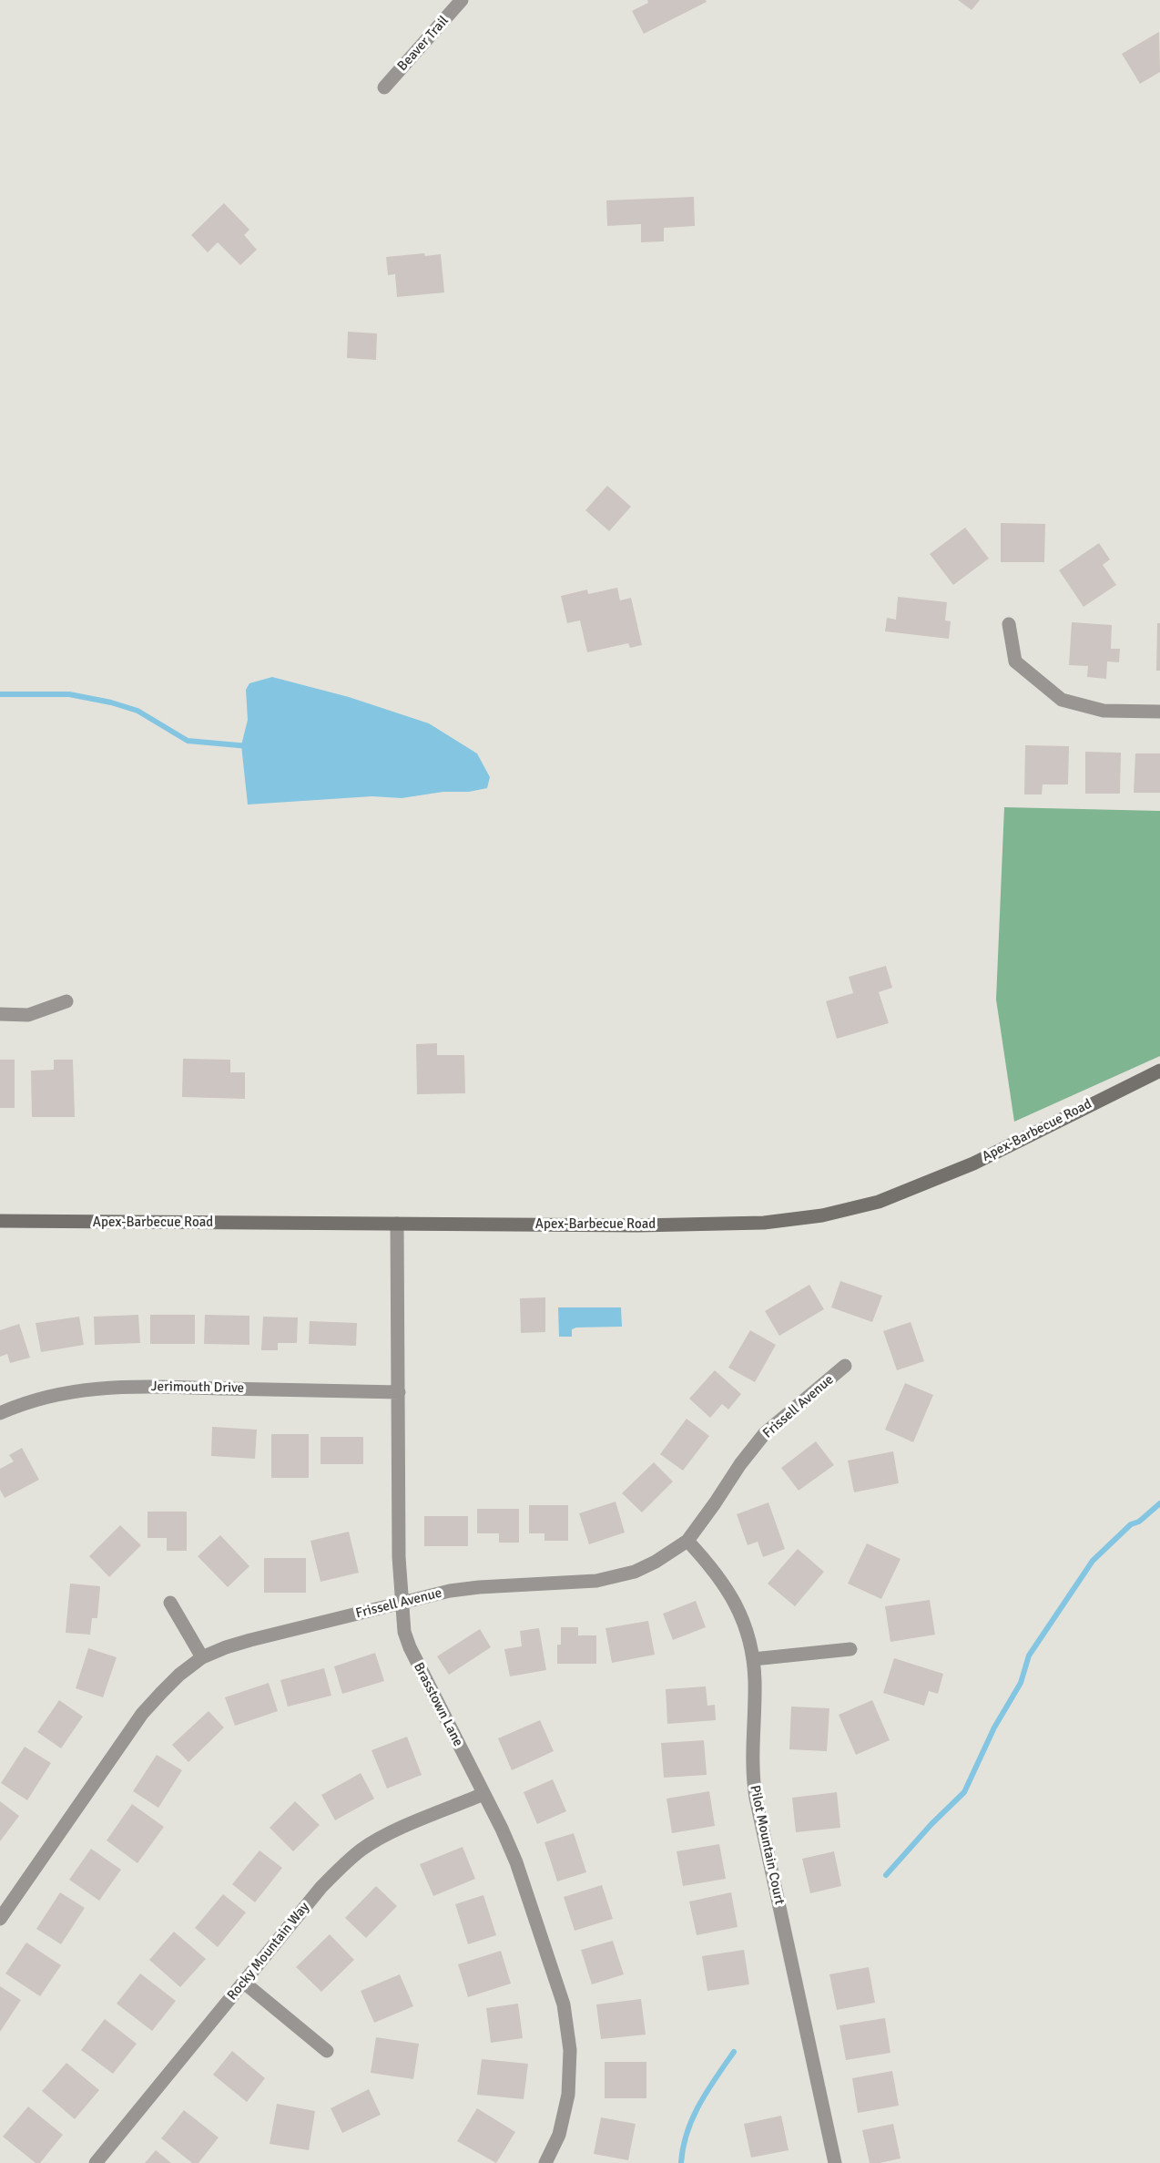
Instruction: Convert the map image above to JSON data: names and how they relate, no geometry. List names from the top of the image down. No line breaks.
{"streets":{"street":["Beaver Trail","Apex-Barbecue Road","Jerimouth Drive","Frissell Avenue","Brasstown Lane","Pilot Mountain Court","Rocky Mountain Way"]},"crossings":[["Apex-Barbecue Road","Brasstown Lane"],["Jerimouth Drive","Brasstown Lane"],["Frissell Avenue","Brasstown Lane"],["Frissell Avenue","Pilot Mountain Court"],["Brasstown Lane","Rocky Mountain Way"]]}
